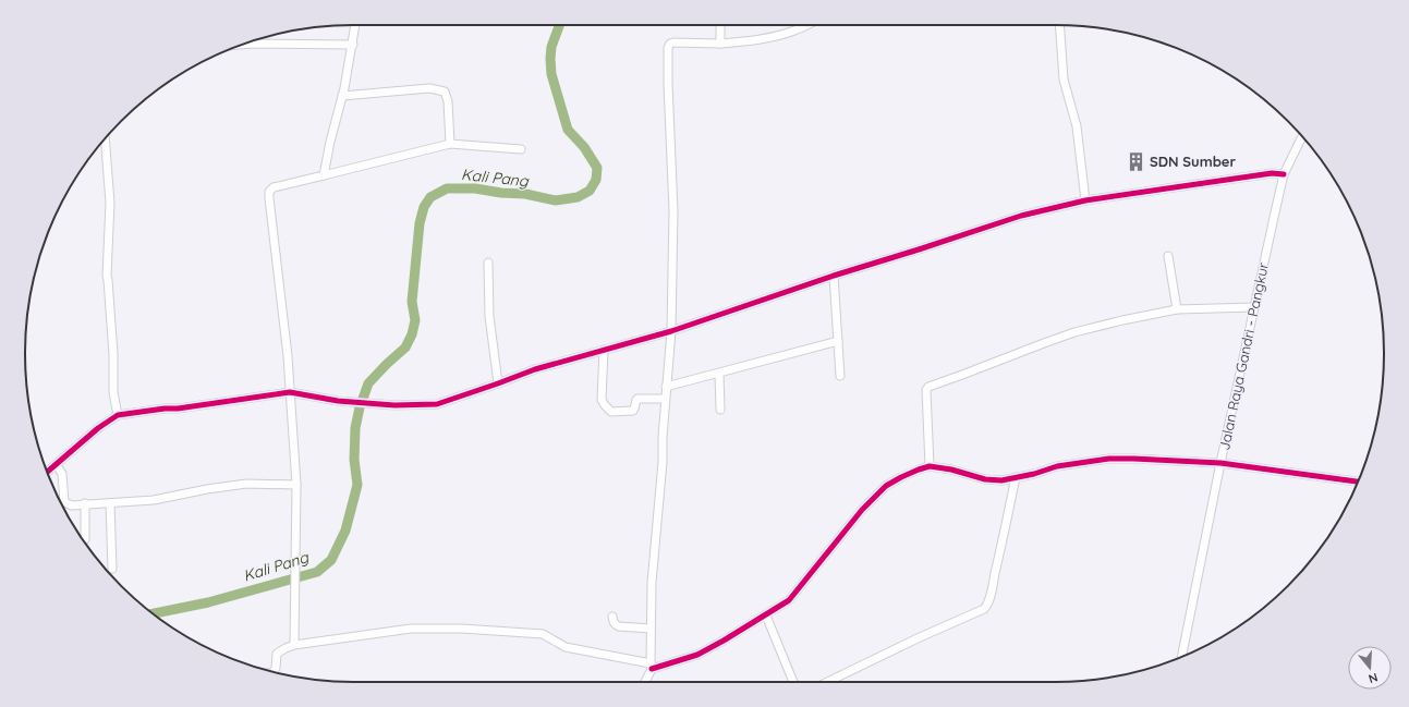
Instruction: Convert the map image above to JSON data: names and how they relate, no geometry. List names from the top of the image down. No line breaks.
{"streets":{"street":["Jalan Raya Gandri - Pangkur"]},"water":["Kali Pang"],"places":{"building":["SDN Sumber"]},"north":"bottom"}
